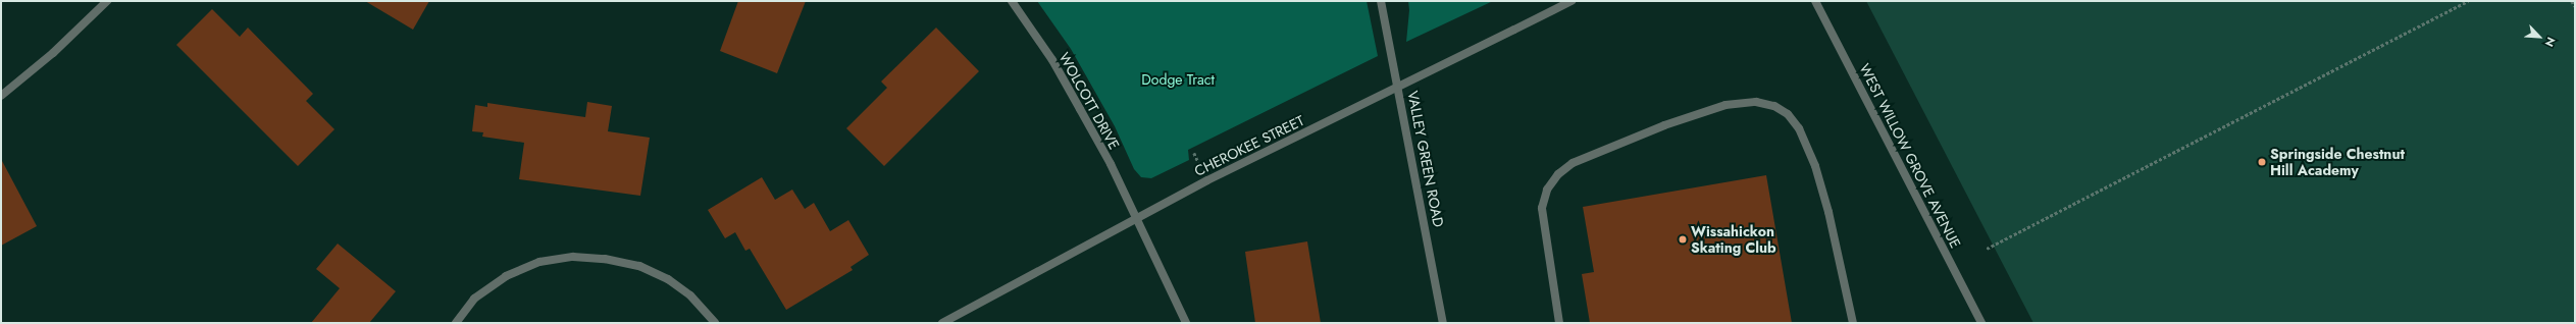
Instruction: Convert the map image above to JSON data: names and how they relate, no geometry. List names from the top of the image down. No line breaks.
{"streets":{"street":["WOLCOTT DRIVE","CHEROKEE STREET","WEST WILLOW GROVE AVENUE","VALLEY GREEN ROAD"]},"crossings":[["WOLCOTT DRIVE","CHEROKEE STREET"]],"parks":["Dodge Tract"],"places":["Springside Chestnut Hill Academy","Wissahickon Skating Club"],"north":"bottom right"}
